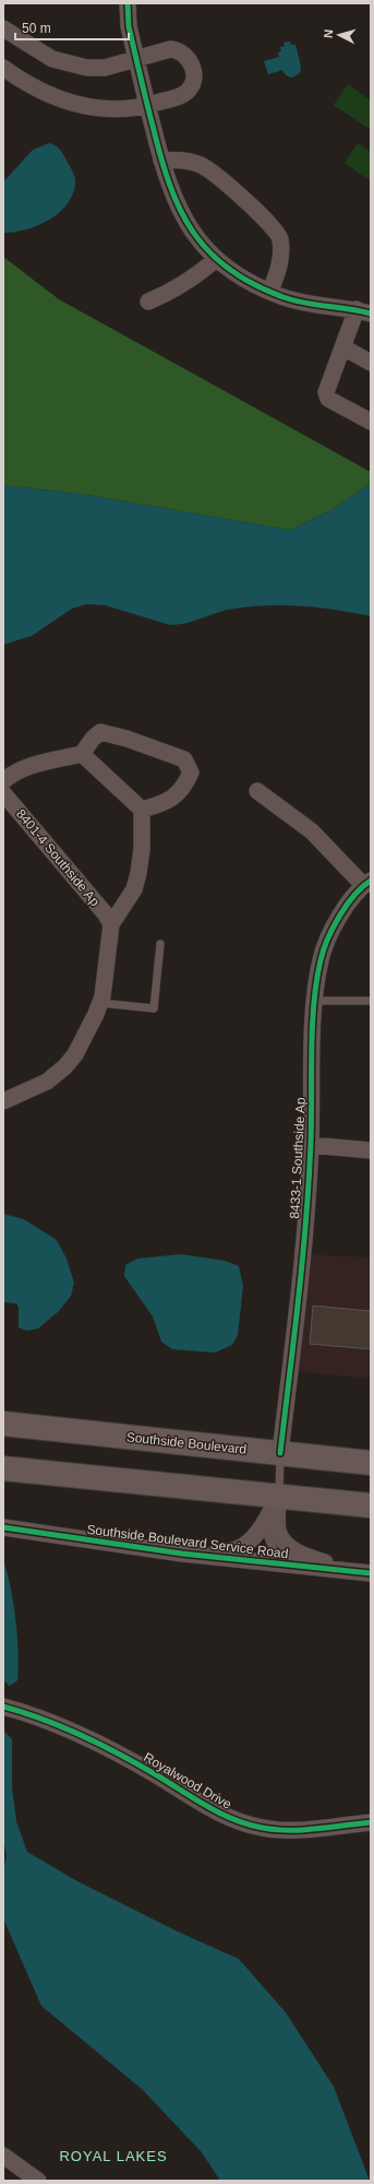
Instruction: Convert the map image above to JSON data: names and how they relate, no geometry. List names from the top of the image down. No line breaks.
{"streets":{"highway":["Southside Boulevard"],"street":["8401-4 Southside Ap","8433-1 Southside Ap","Southside Boulevard Service Road","Royalwood Drive"]},"crossings":[["8433-1 Southside Ap","Southside Boulevard"]],"districts":["ROYAL LAKES"],"scale_bar":"50 m","north":"left"}
